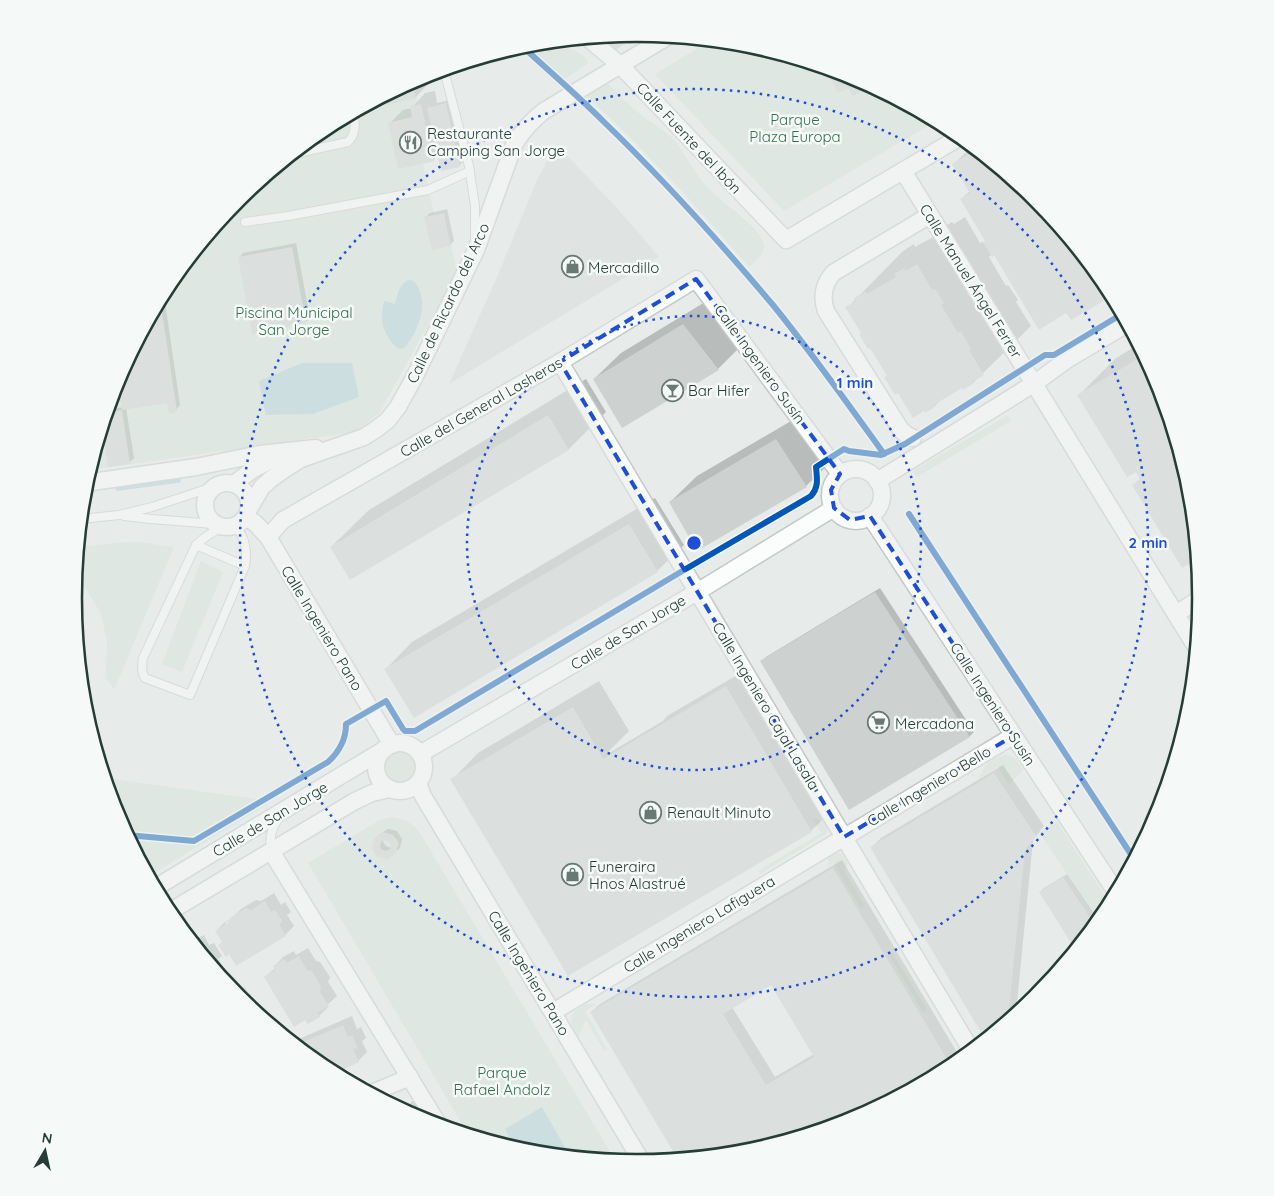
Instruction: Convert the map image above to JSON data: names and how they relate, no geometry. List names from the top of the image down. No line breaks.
{"streets":{"street":["Calle Fuente del Ibón","Calle Manuel Ángel Ferrer","Calle de Ricardo del Arco","Calle Ingeniero Susín","Calle del General Lasheras","Calle Ingeniero Pano","Calle de San Jorge","Calle Ingeniero Cajal Lasala","Calle Ingeniero Bello","Calle Ingeniero Lafiguera"]},"crossings":[["Calle Fuente del Ibón","Calle Manuel Ángel Ferrer"],["Calle Fuente del Ibón","Calle de Ricardo del Arco"],["Calle de Ricardo del Arco","Calle Ingeniero Pano"],["Calle Ingeniero Susín","Calle del General Lasheras"],["Calle Ingeniero Susín","Calle de San Jorge"],["Calle Ingeniero Susín","Calle Ingeniero Bello"],["Calle del General Lasheras","Calle Ingeniero Pano"],["Calle del General Lasheras","Calle Ingeniero Cajal Lasala"],["Calle Ingeniero Pano","Calle de San Jorge"],["Calle Ingeniero Pano","Calle Ingeniero Lafiguera"],["Calle de San Jorge","Calle Ingeniero Cajal Lasala"],["Calle Ingeniero Cajal Lasala","Calle Ingeniero Bello"],["Calle Ingeniero Cajal Lasala","Calle Ingeniero Lafiguera"],["Calle Ingeniero Bello","Calle Ingeniero Lafiguera"]],"parks":["Parque Plaza Europa","Piscina Municipal San Jorge","Parque Rafael Andolz"],"places":{"restaurant":["Restaurante Camping San Jorge"],"shop":["Mercadillo","Renault Minuto","Funeraira Hnos Alastrué"],"bar":["Bar Hifer"],"supermarket":["Mercadona"]},"north":"top","rings":["1 min","2 min"]}
